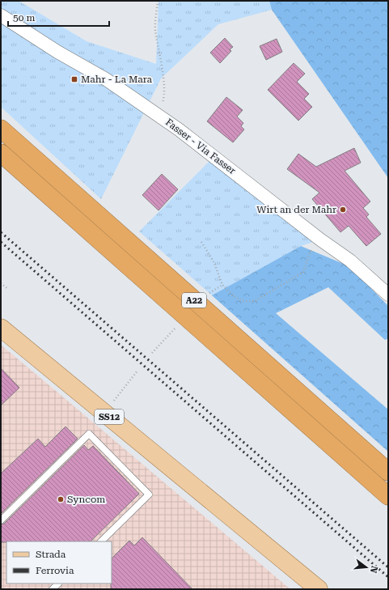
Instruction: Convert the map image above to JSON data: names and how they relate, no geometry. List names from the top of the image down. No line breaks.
{"streets":{"highway":["A22"],"main road":["SS12"],"street":["Fasser - Via Fasser"]},"places":{"transit":["Mahr - La Mara"],"other":["Wirt an der Mahr","Syncom"]},"legend":["Strada","Ferrovia"],"scale_bar":"50 m","north":"right"}
